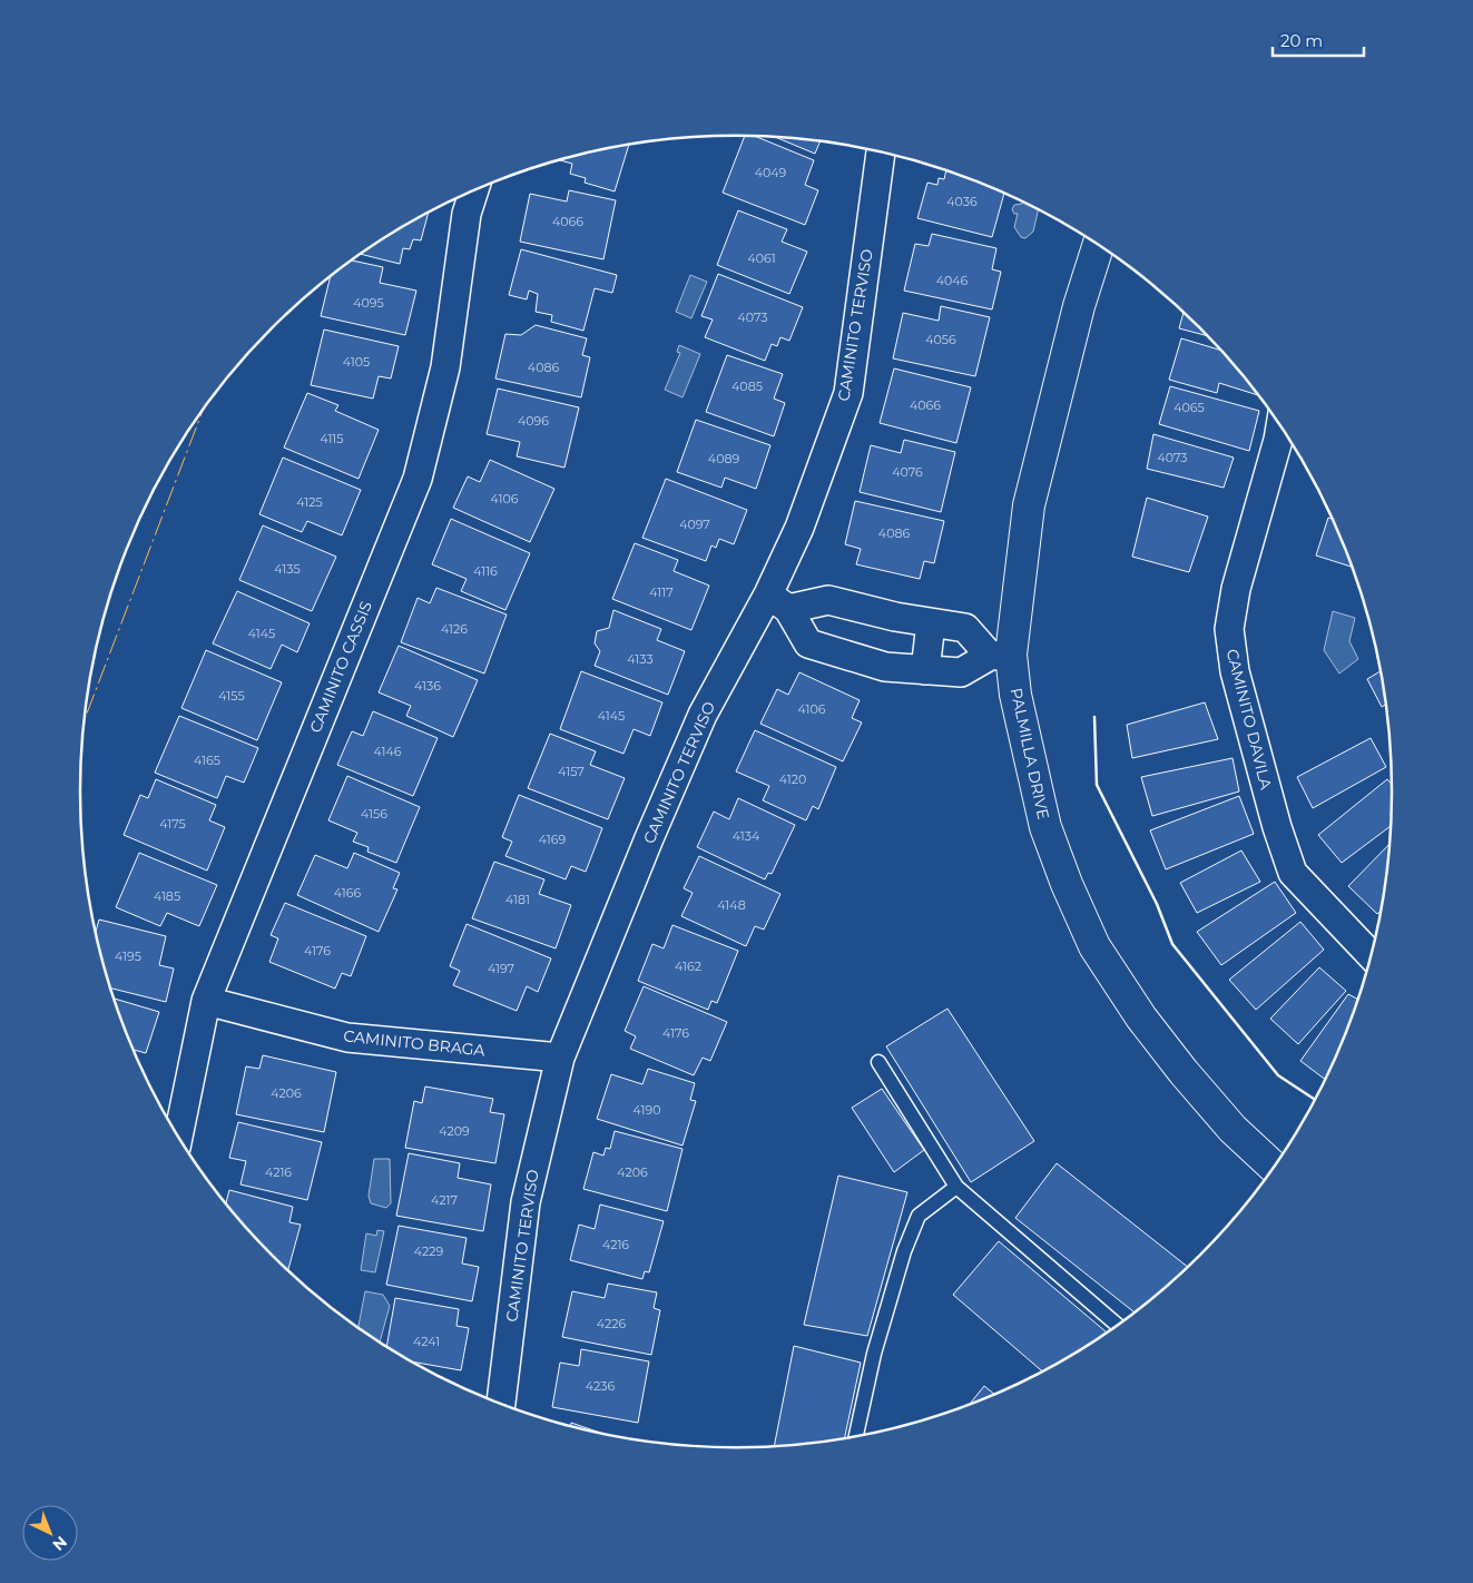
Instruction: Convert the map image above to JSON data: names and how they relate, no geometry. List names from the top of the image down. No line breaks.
{"streets":{"street":["CAMINITO TERVISO","CAMINITO CASSIS","CAMINITO DAVILA","PALMILLA DRIVE","CAMINITO BRAGA"]},"crossings":[["CAMINITO TERVISO","CAMINITO BRAGA"],["CAMINITO CASSIS","CAMINITO BRAGA"]],"house_numbers":["4049","4036","4066","4061","4046","4095","4073","4056","4105","4086","4085","4066","4065","4096","4115","4073","4089","4076","4106","4125","4097","4086","4135","4116","4117","4126","4145","4133","4136","4155","4106","4145","4146","4165","4157","4120","4156","4175","4134","4169","4166","4185","4181","4148","4176","4195","4162","4197","4176","4206","4190","4209","4216","4206","4217","4216","4229","4226","4241","4236"],"scale_bar":"20 m","north":"bottom right"}
